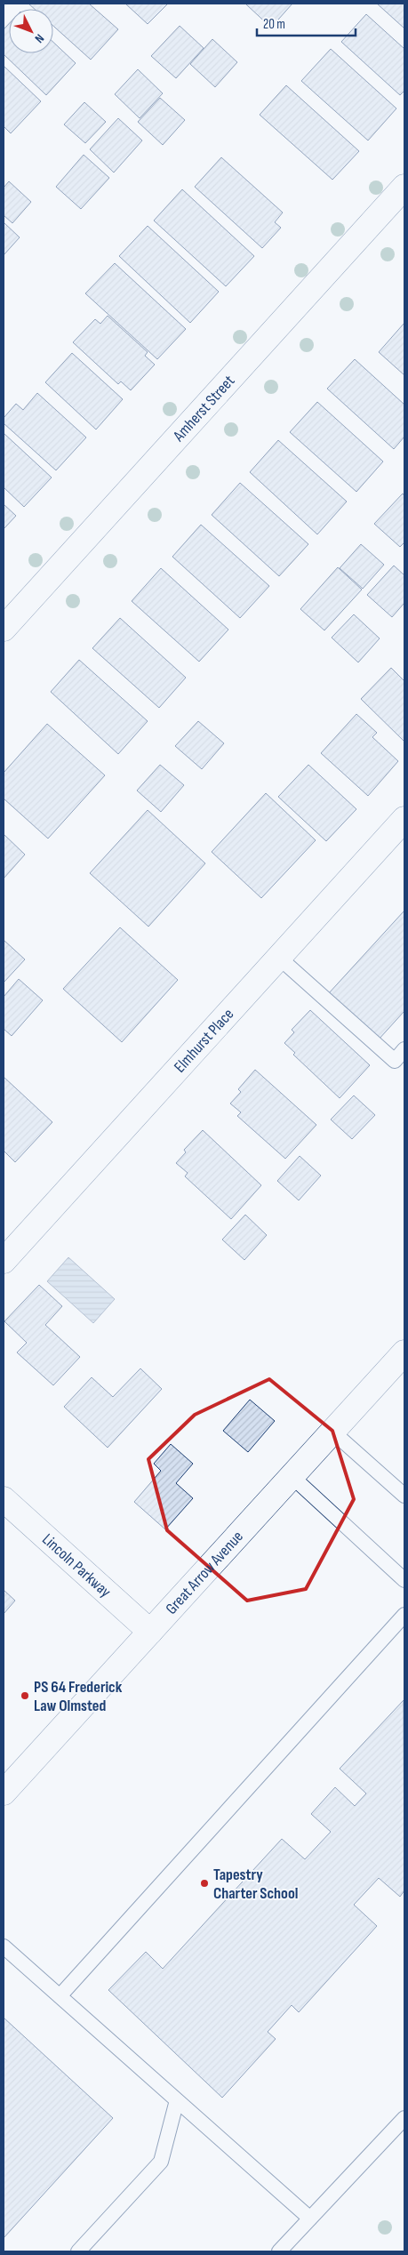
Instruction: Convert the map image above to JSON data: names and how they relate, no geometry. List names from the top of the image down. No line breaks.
{"streets":{"street":["Amherst Street","Elmhurst Place","Lincoln Parkway","Great Arrow Avenue"]},"crossings":[["Lincoln Parkway","Great Arrow Avenue"]],"places":["PS 64 Frederick Law Olmsted","Tapestry Charter School"],"scale_bar":"20 m","north":"bottom right"}
